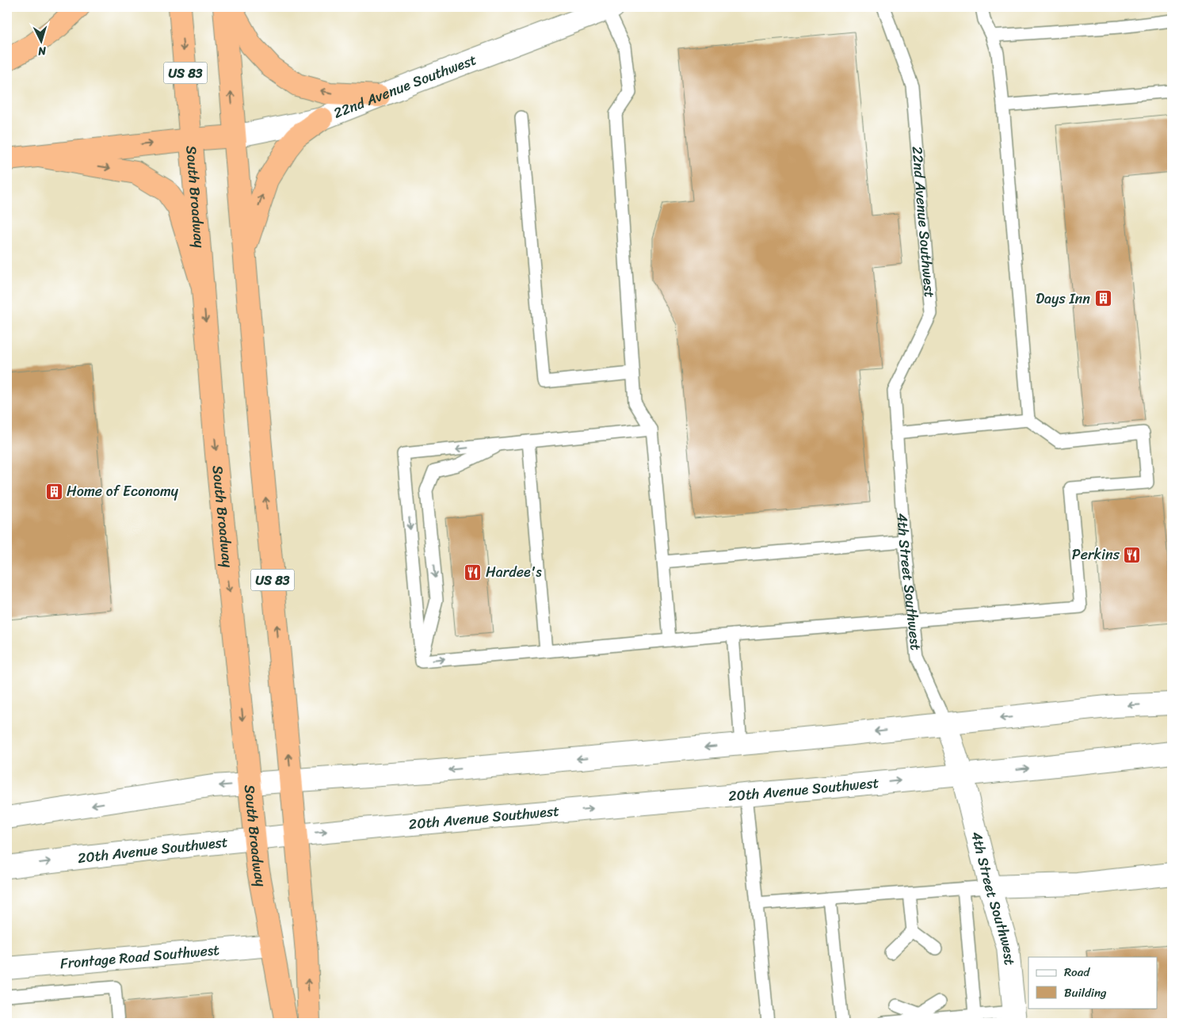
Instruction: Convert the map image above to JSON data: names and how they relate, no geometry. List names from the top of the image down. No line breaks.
{"streets":{"highway":["US 83","22nd Avenue Southwest","South Broadway"],"street":["4th Street Southwest","20th Avenue Southwest","Frontage Road Southwest"]},"crossings":[["US 83","22nd Avenue Southwest"],["US 83","20th Avenue Southwest"],["22nd Avenue Southwest","South Broadway"],["22nd Avenue Southwest","4th Street Southwest"],["South Broadway","20th Avenue Southwest"],["South Broadway","Frontage Road Southwest"],["4th Street Southwest","20th Avenue Southwest"]],"places":{"building":["Days Inn","Home of Economy"],"restaurant":["Perkins","Hardee's"]},"legend":["Road","Building"],"north":"bottom"}
